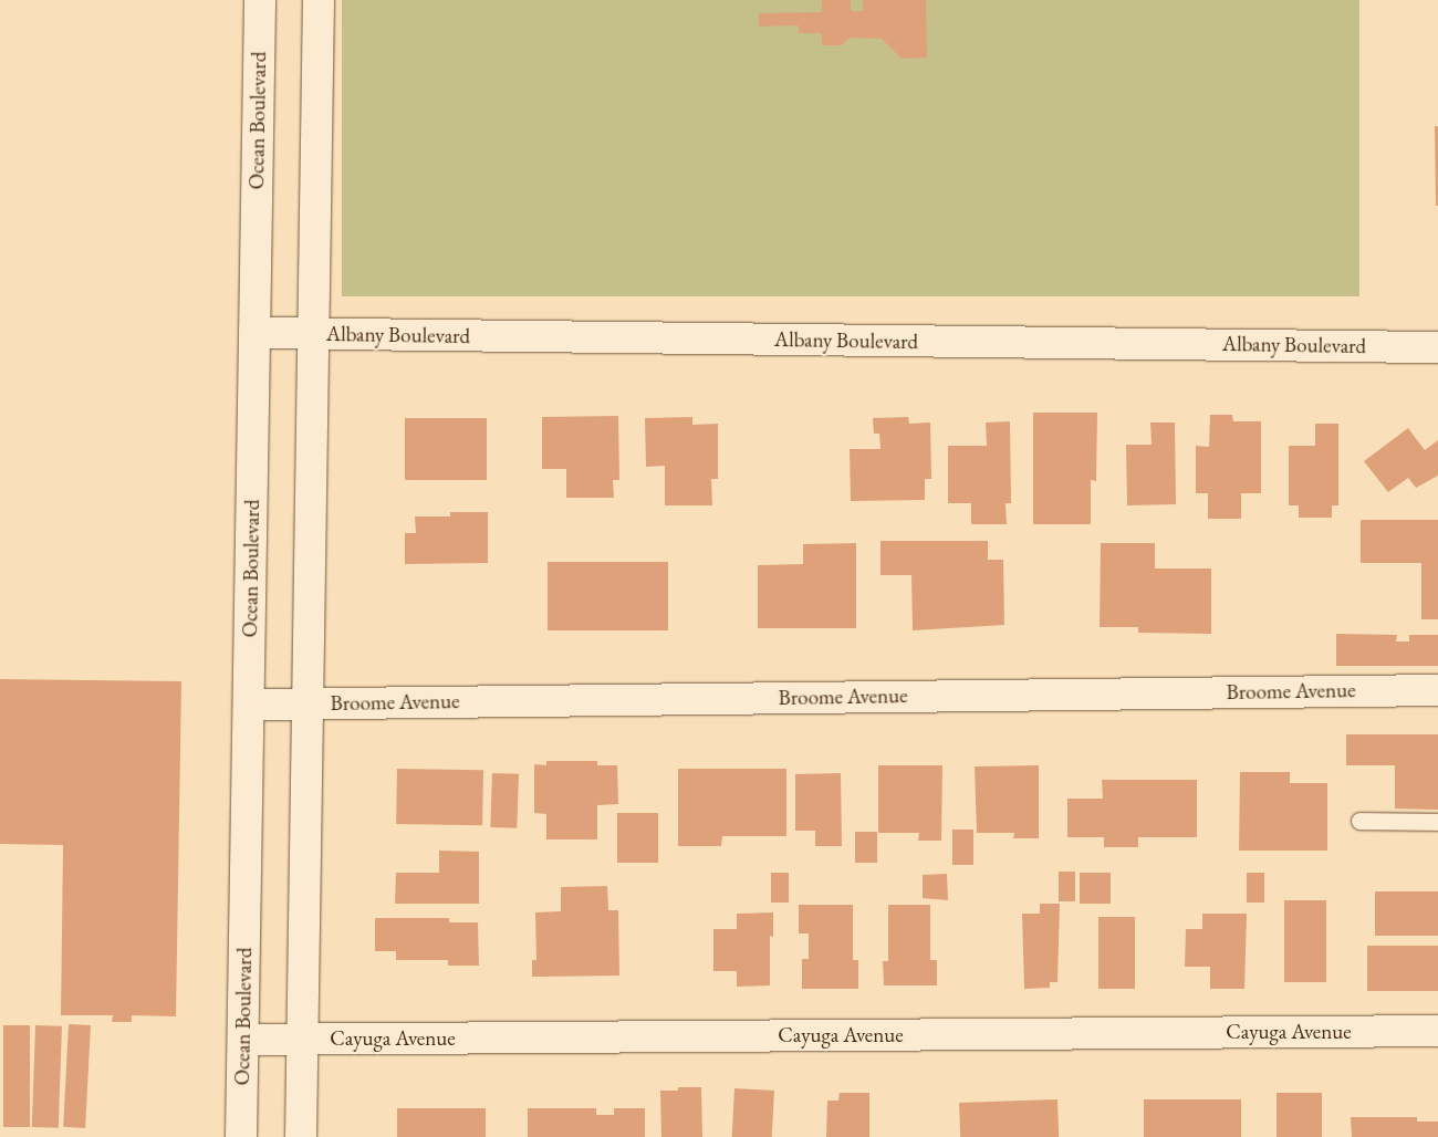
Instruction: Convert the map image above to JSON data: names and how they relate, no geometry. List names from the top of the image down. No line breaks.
{"streets":{"street":["Ocean Boulevard","Albany Boulevard","Broome Avenue","Cayuga Avenue"]},"crossings":[["Ocean Boulevard","Albany Boulevard"],["Ocean Boulevard","Broome Avenue"],["Ocean Boulevard","Cayuga Avenue"]]}
